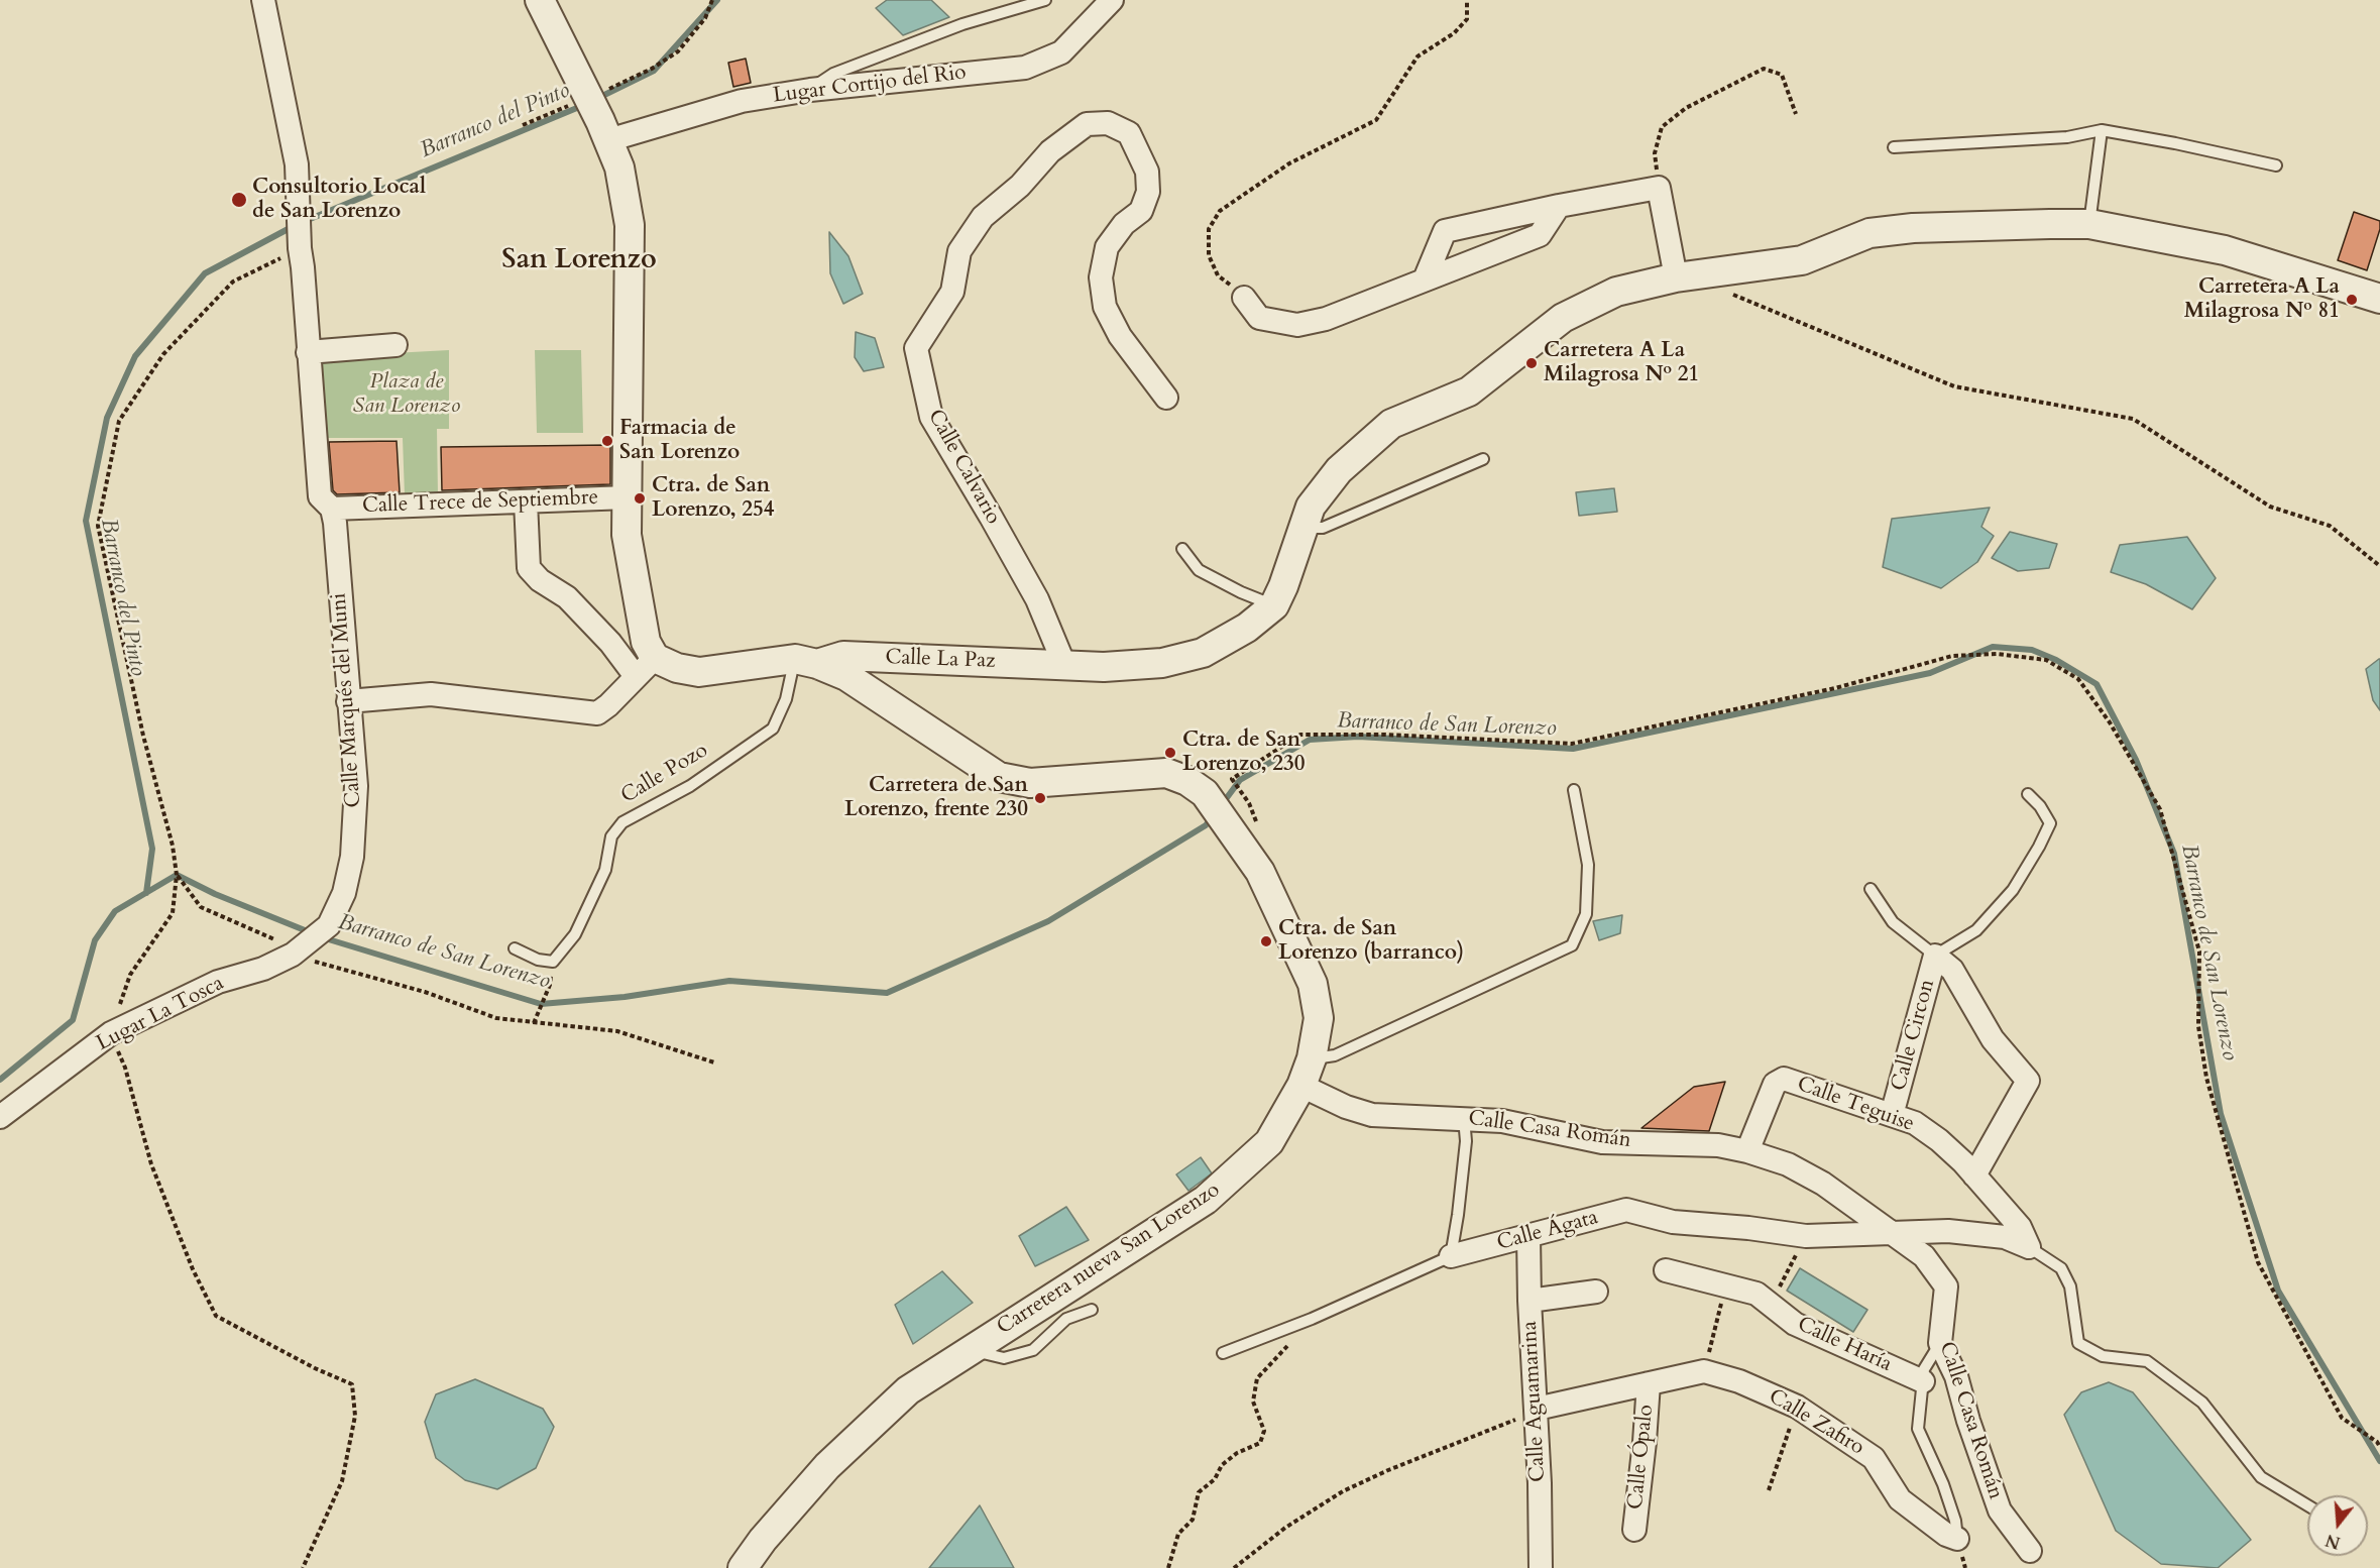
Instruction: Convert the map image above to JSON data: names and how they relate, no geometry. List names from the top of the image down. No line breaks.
{"streets":{"street":["Lugar Cortijo del Rio","Calle Calvario","Calle Trece de Septiembre","Calle La Paz","Calle Marqués del Muni","Lugar La Tosca","Calle Circon","Calle Teguise","Calle Casa Román","Calle Ágata","Carretera nueva San Lorenzo","Calle Haría","Calle Aguamarina","Calle Zafiro","Calle Ópalo"],"lane":["Calle Pozo"]},"crossings":[["Calle Calvario","Calle La Paz"],["Calle Trece de Septiembre","Calle Marqués del Muni"],["Calle La Paz","Calle Pozo"],["Calle La Paz","Carretera nueva San Lorenzo"],["Calle Marqués del Muni","Lugar La Tosca"],["Calle Pozo","Carretera nueva San Lorenzo"],["Calle Circon","Calle Teguise"],["Calle Teguise","Calle Casa Román"],["Calle Casa Román","Calle Ágata"],["Calle Casa Román","Carretera nueva San Lorenzo"],["Calle Ágata","Calle Aguamarina"],["Calle Aguamarina","Calle Zafiro"],["Calle Zafiro","Calle Ópalo"]],"districts":["San Lorenzo"],"water":["Barranco del Pinto","Barranco de San Lorenzo"],"parks":["Plaza de San Lorenzo"],"places":["Consultorio Local de San Lorenzo","Carretera A La Milagrosa Nº 81","Carretera A La Milagrosa Nº 21","Farmacia de San Lorenzo","Ctra. de San Lorenzo, 254","Ctra. de San Lorenzo, 230","Carretera de San Lorenzo, frente 230","Ctra. de San Lorenzo (barranco)"],"north":"bottom"}
